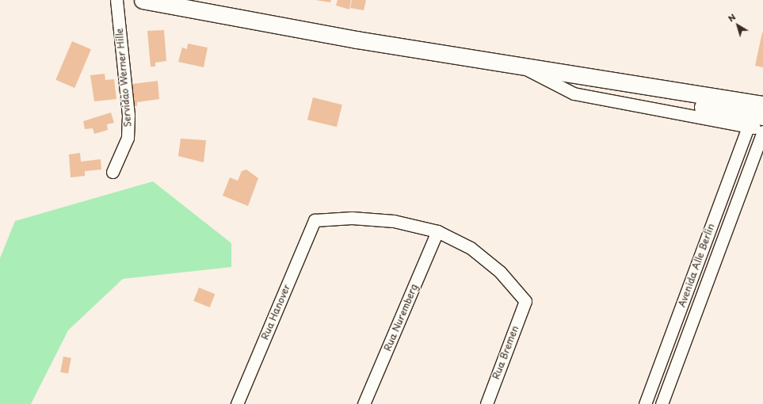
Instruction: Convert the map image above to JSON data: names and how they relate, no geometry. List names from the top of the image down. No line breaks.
{"streets":{"street":["Servidão Werner Hille","Avenida Alle Berlin","Rua Hanover","Rua Nuremberg","Rua Bremen"]},"crossings":[["Rua Hanover","Rua Nuremberg"],["Rua Hanover","Rua Bremen"],["Rua Nuremberg","Rua Bremen"]],"north":"top left"}
